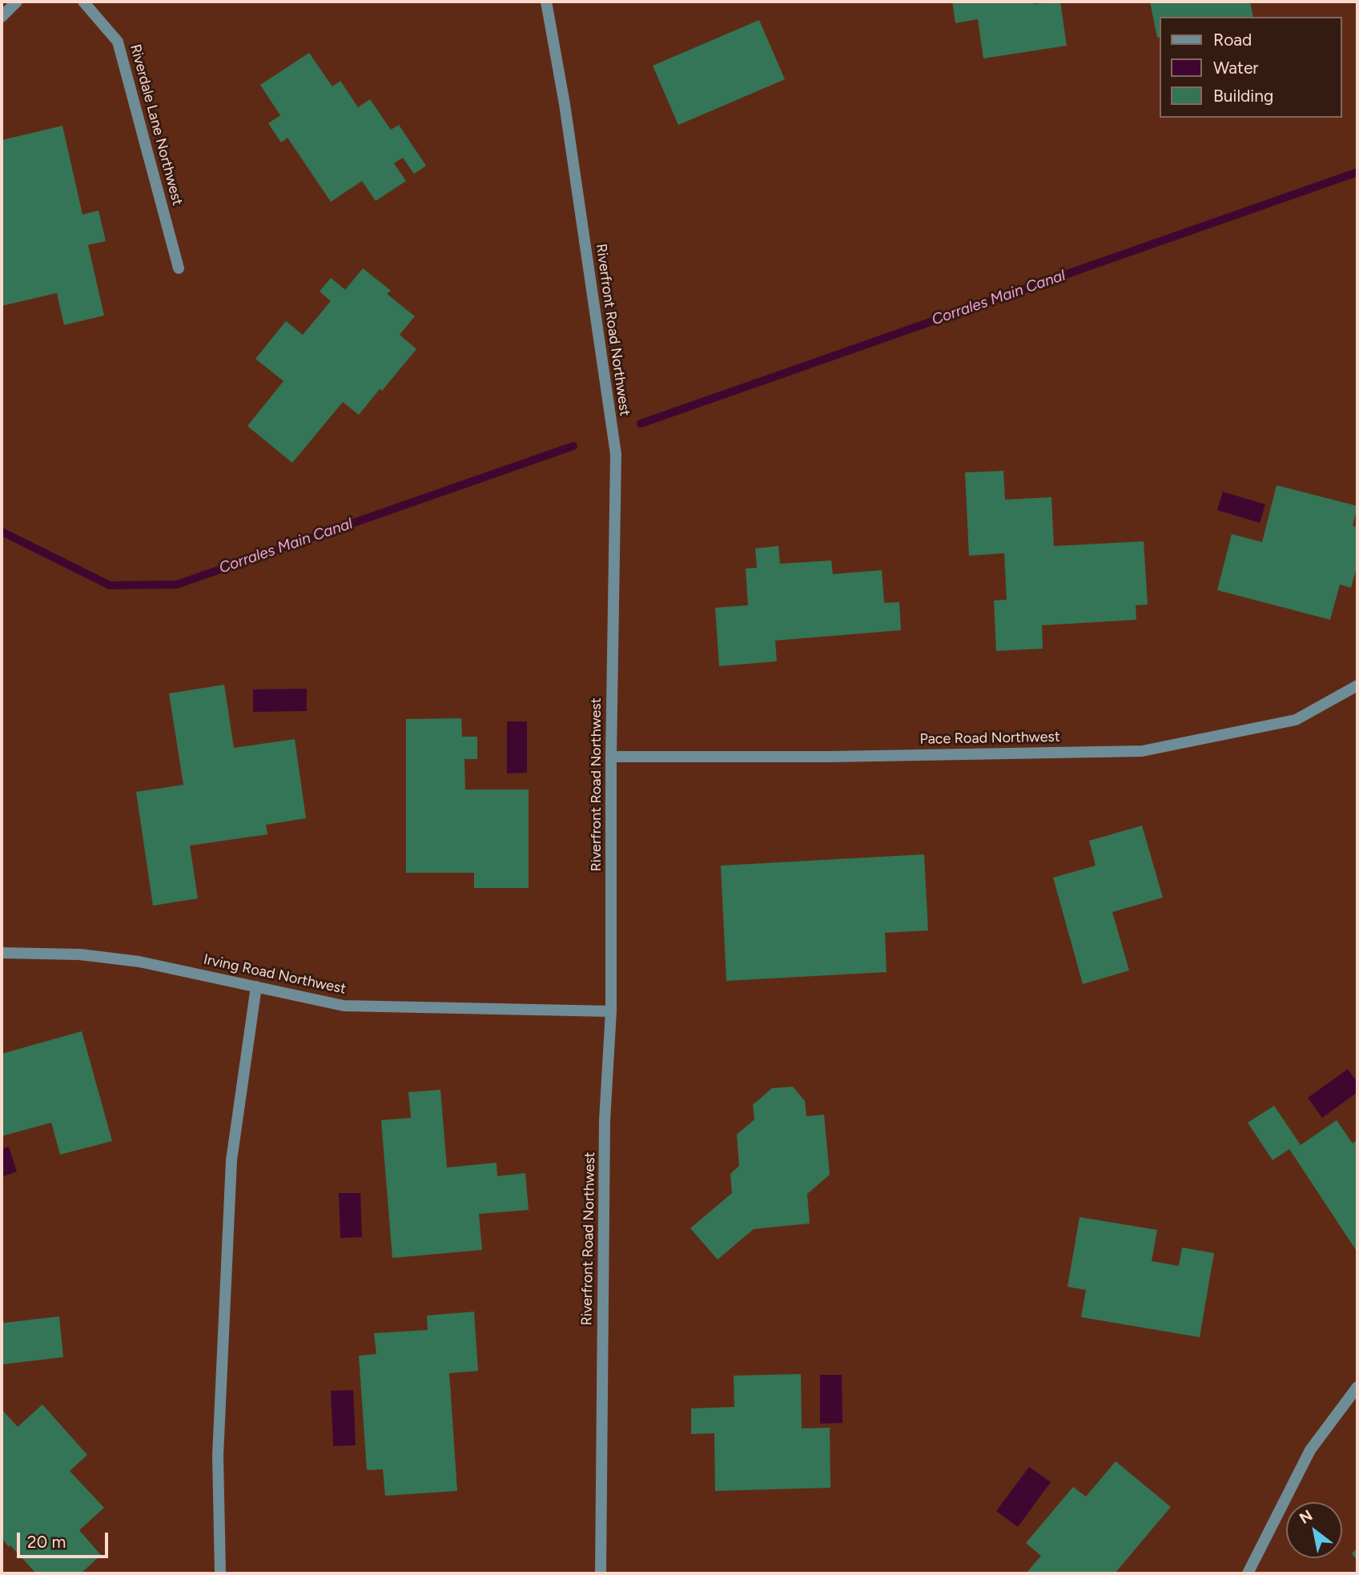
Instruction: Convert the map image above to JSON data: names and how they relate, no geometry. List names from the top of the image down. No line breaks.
{"streets":{"street":["Riverdale Lane Northwest","Riverfront Road Northwest","Pace Road Northwest","Irving Road Northwest"]},"crossings":[["Riverfront Road Northwest","Pace Road Northwest"],["Riverfront Road Northwest","Irving Road Northwest"]],"water":["Corrales Main Canal"],"legend":["Road","Water","Building"],"scale_bar":"20 m","north":"top left"}
